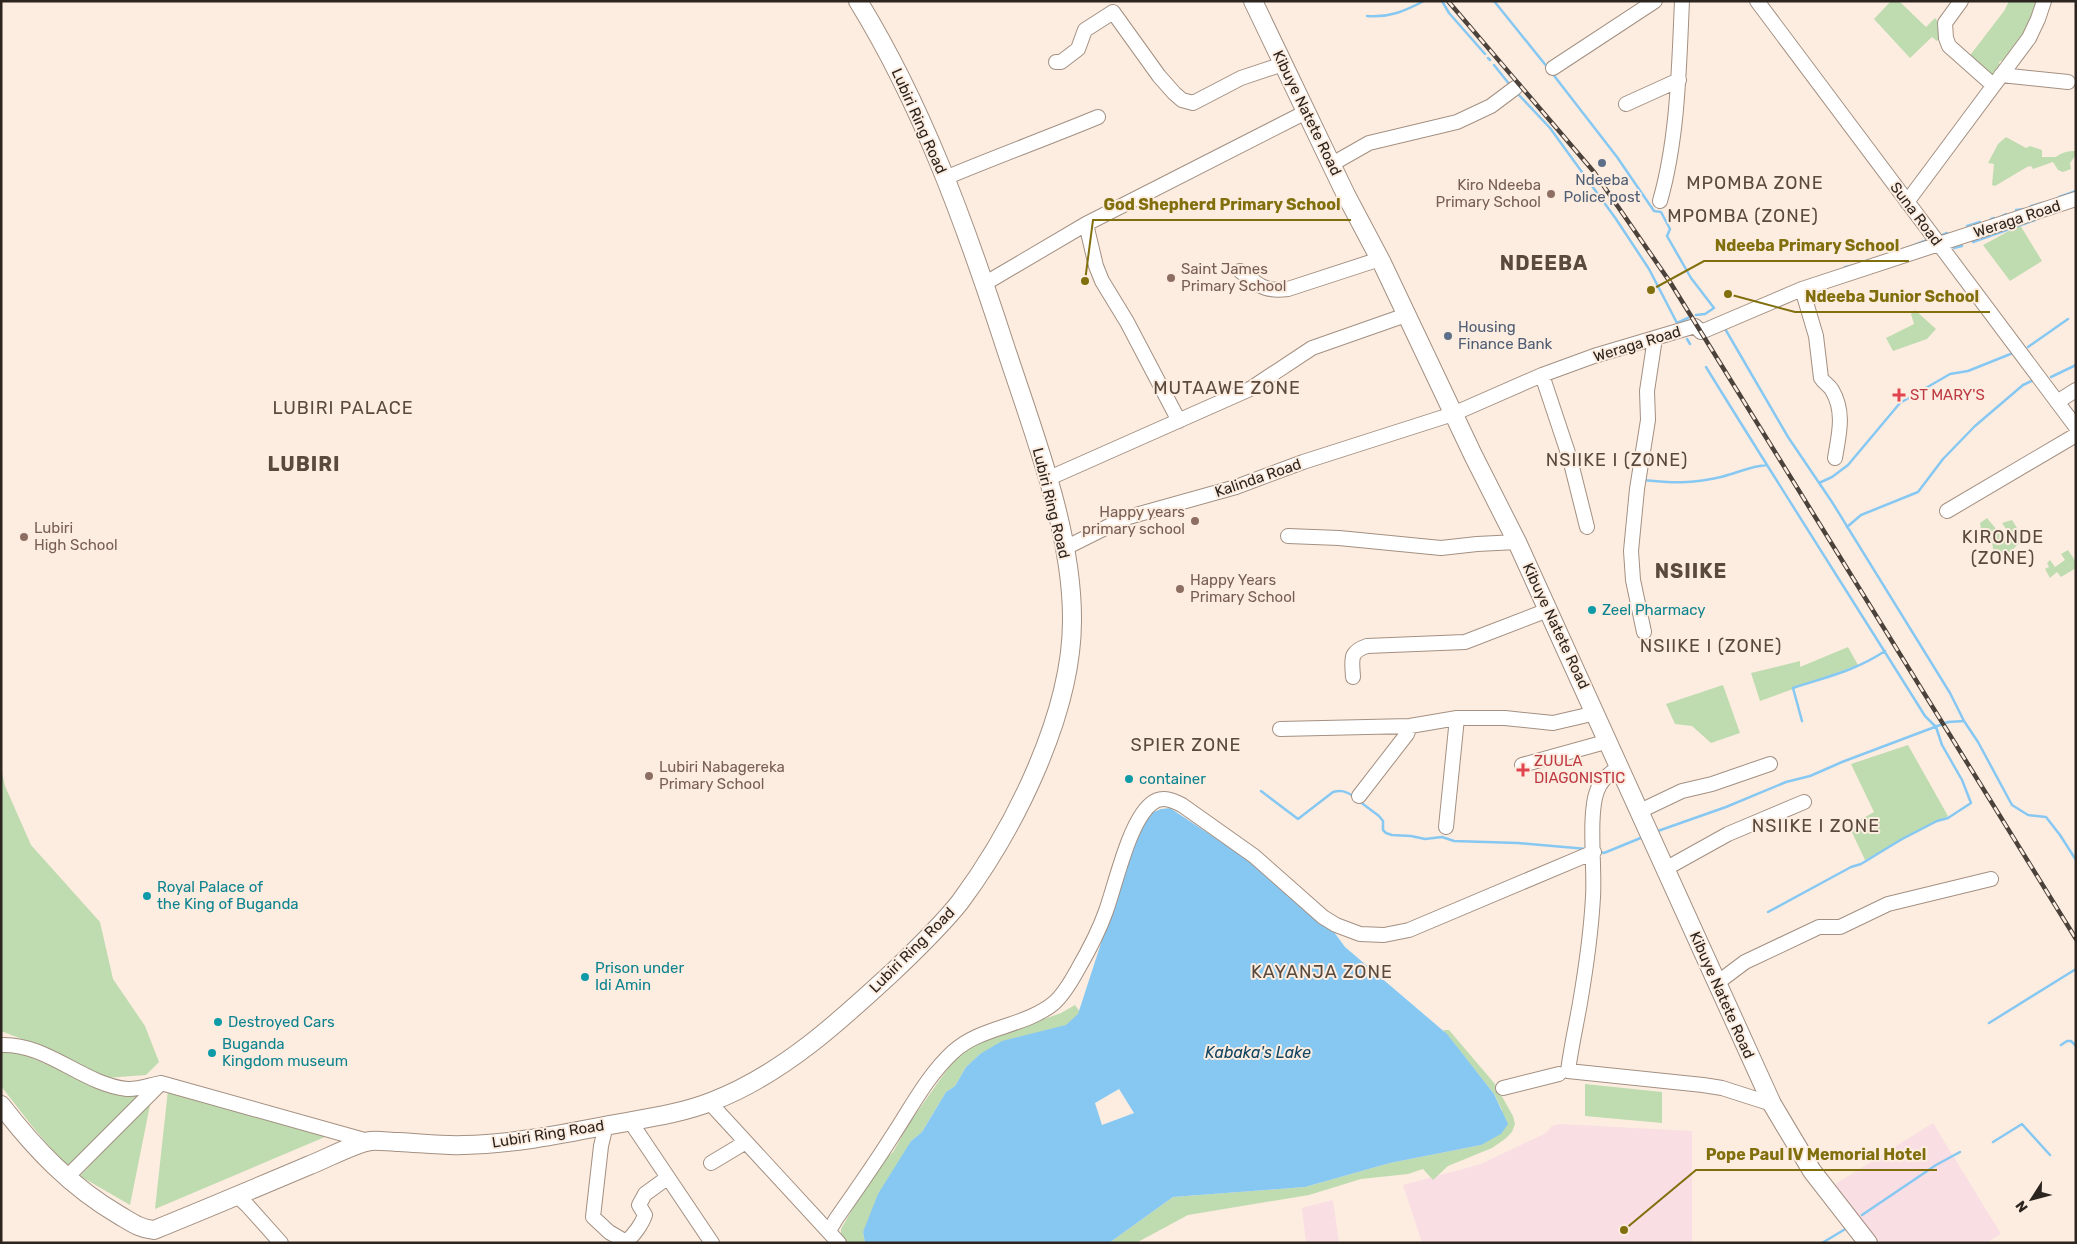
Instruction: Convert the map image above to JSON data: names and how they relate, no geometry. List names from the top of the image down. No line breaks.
{"streets":{"main road":["Kibuye Natete Road","Lubiri Ring Road"],"street":["Suna Road","Weraga Road","Kalinda Road"]},"crossings":[["Kibuye Natete Road","Weraga Road"],["Kibuye Natete Road","Kalinda Road"],["Lubiri Ring Road","Kalinda Road"],["Suna Road","Weraga Road"],["Weraga Road","Kalinda Road"]],"districts":["MPOMBA ZONE","MPOMBA (ZONE)","NDEEBA","MUTAAWE ZONE","LUBIRI PALACE","NSIIKE I (ZONE)","LUBIRI","KIRONDE (ZONE)","NSIIKE","NSIIKE I (ZONE)","SPIER ZONE","NSIIKE I ZONE","KAYANJA ZONE"],"water":["Kabaka's Lake"],"places":{"other":["Ndeeba Police post","Kiro Ndeeba Primary School","Saint James Primary School","God Shepherd Primary School","Ndeeba Primary School","Ndeeba Junior School","Housing Finance Bank","Happy years primary school","Lubiri High School","Happy Years Primary School","Zeel Pharmacy","Lubiri Nabagereka Primary School","container","Royal Palace of the King of Buganda","Prison under Idi Amin","Destroyed Cars","Buganda Kingdom museum","Pope Paul IV Memorial Hotel"],"health":["ST MARY'S","ZUULA DIAGONISTIC"]},"north":"bottom left"}
